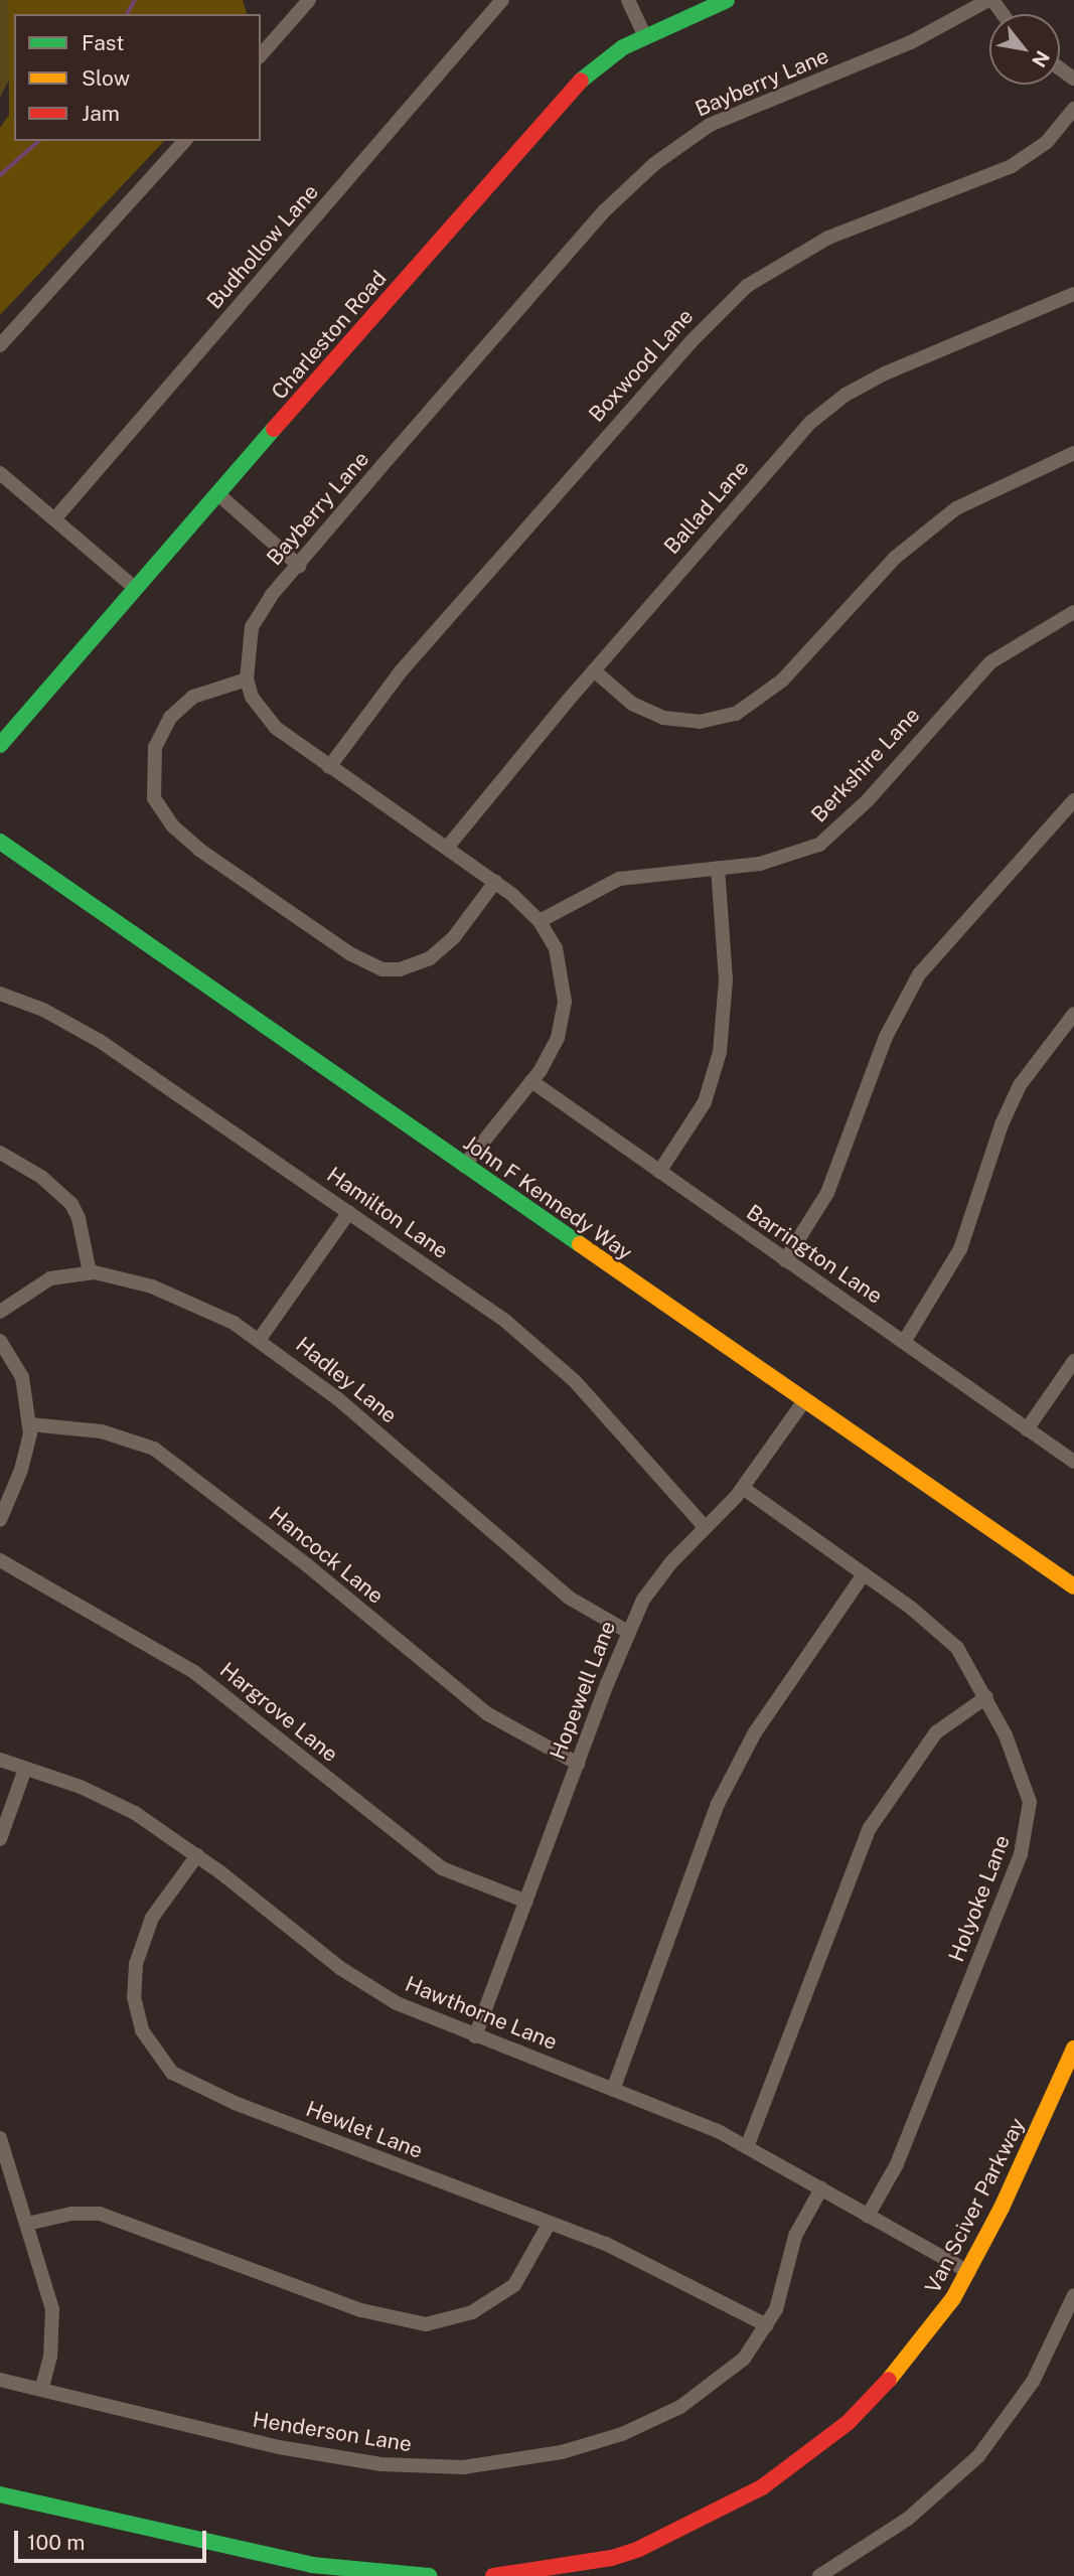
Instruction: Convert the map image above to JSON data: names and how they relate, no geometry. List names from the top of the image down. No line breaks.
{"streets":{"street":["Bayberry Lane","Budhollow Lane","Charleston Road","Boxwood Lane","Ballad Lane","Berkshire Lane","John F Kennedy Way","Hamilton Lane","Barrington Lane","Hadley Lane","Hancock Lane","Hopewell Lane","Hargrove Lane","Holyoke Lane","Hawthorne Lane","Hewlet Lane","Van Sciver Parkway","Henderson Lane"]},"crossings":[["John F Kennedy Way","Hopewell Lane"],["Hamilton Lane","Hopewell Lane"],["Hadley Lane","Hopewell Lane"],["Hancock Lane","Hopewell Lane"],["Hopewell Lane","Hargrove Lane"],["Hopewell Lane","Holyoke Lane"],["Hopewell Lane","Hawthorne Lane"],["Holyoke Lane","Hawthorne Lane"],["Hawthorne Lane","Hewlet Lane"],["Hawthorne Lane","Van Sciver Parkway"],["Hawthorne Lane","Henderson Lane"],["Hewlet Lane","Henderson Lane"]],"legend":["Fast","Slow","Jam"],"scale_bar":"100 m","north":"bottom right"}
